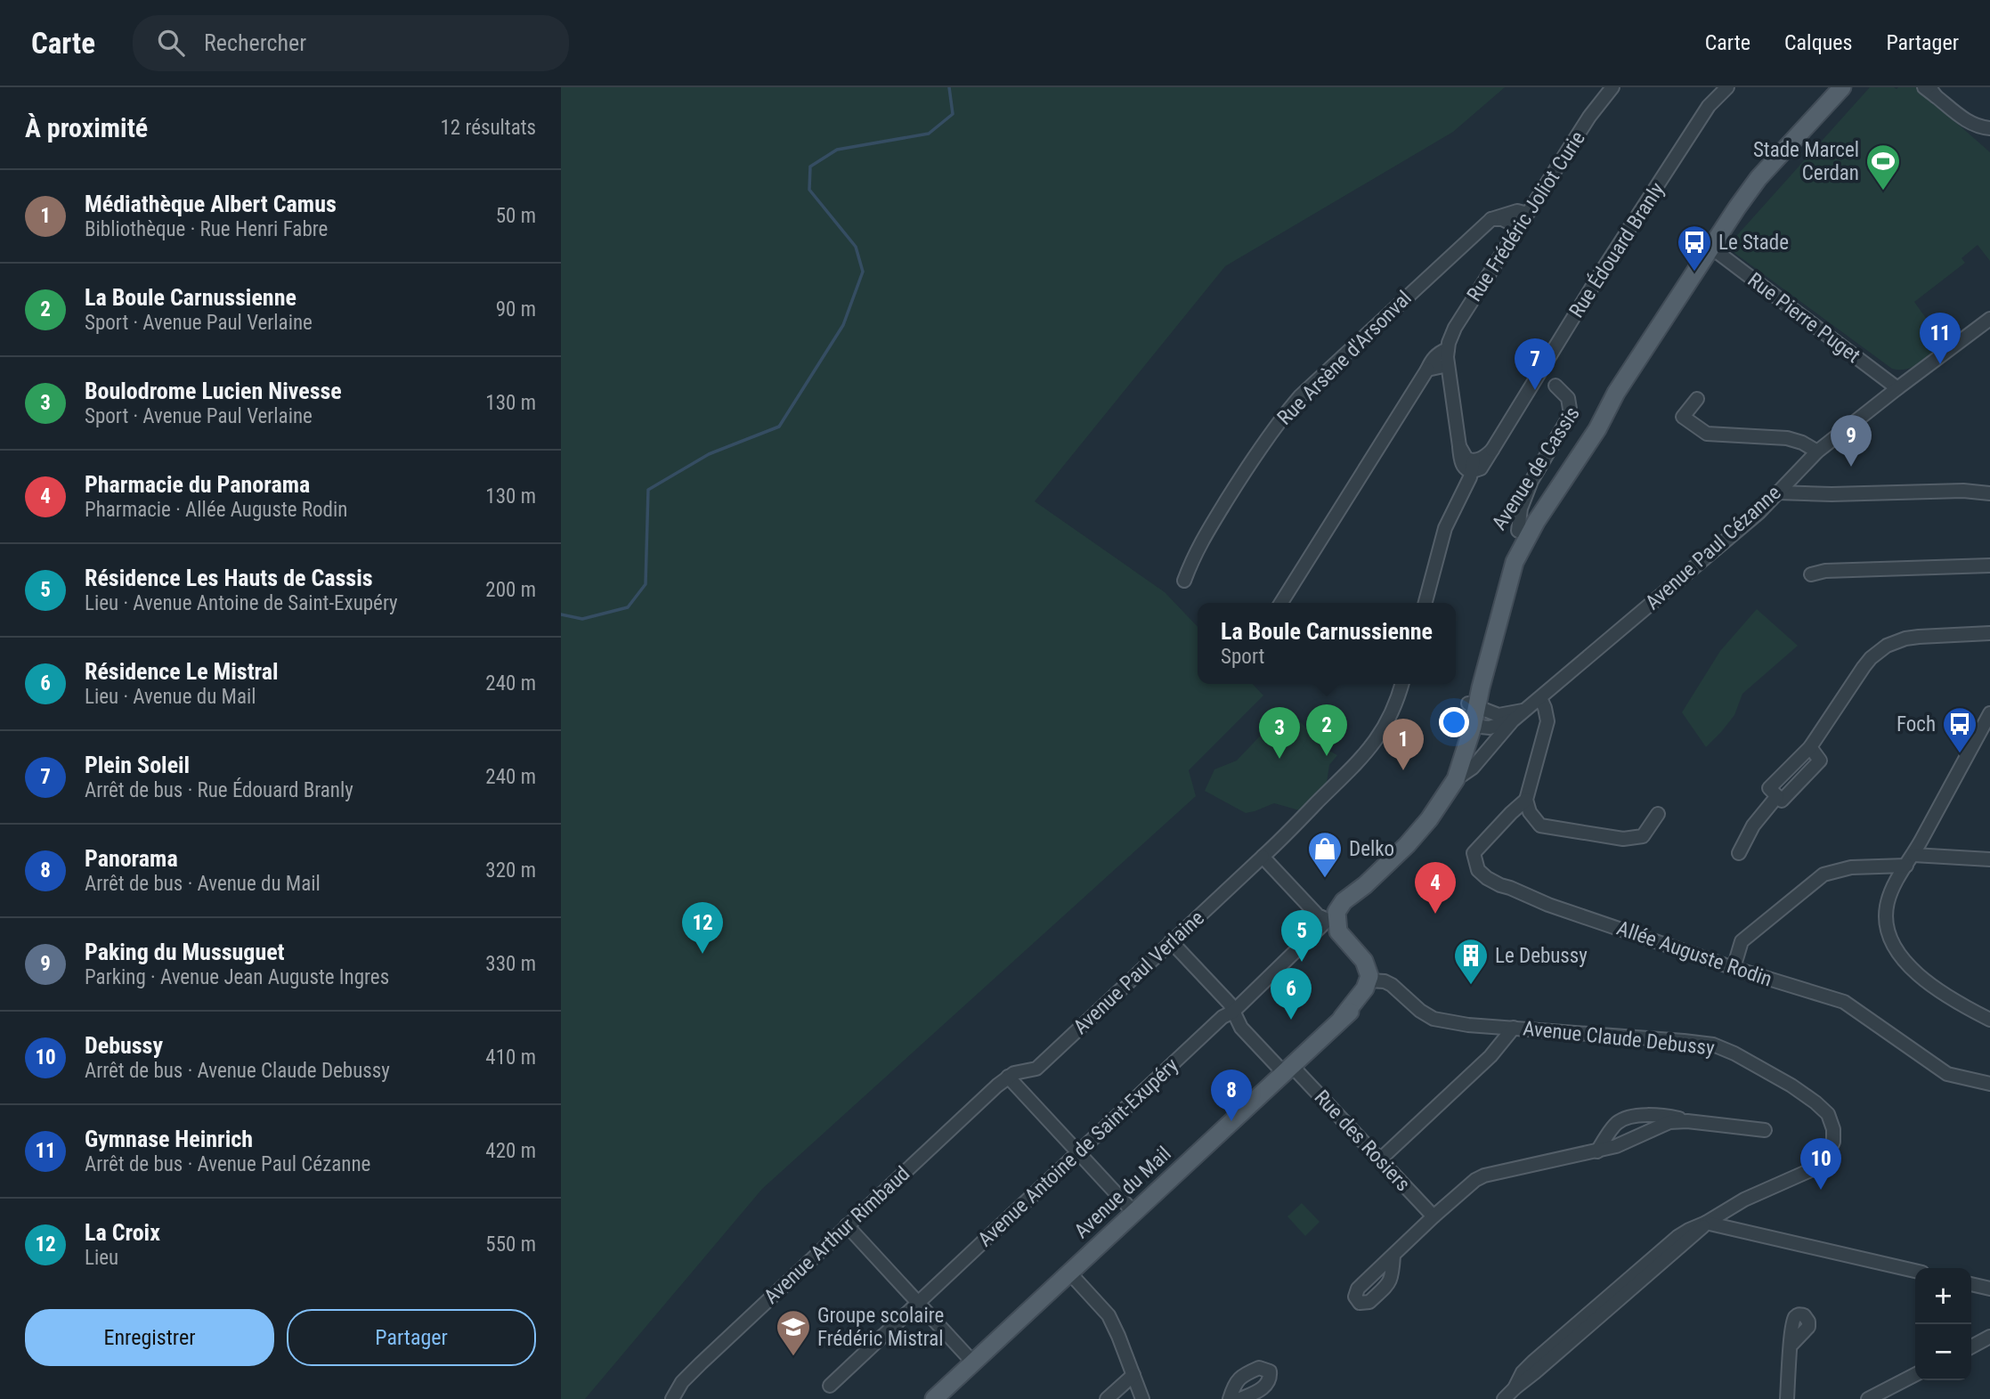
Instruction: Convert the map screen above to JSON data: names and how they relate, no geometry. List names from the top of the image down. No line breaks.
{"streets":{"main road":["Avenue de Cassis","Avenue du Mail"],"street":["Rue Frédéric Joliot Curie","Rue Édouard Branly","Rue Pierre Puget","Rue Arsène d'Arsonval","Avenue Paul Cézanne","Allée Auguste Rodin","Avenue Paul Verlaine","Avenue Claude Debussy","Rue des Rosiers","Avenue Antoine de Saint-Exupéry","Avenue Arthur Rimbaud"]},"crossings":[["Rue Frédéric Joliot Curie","Rue Édouard Branly"],["Rue Frédéric Joliot Curie","Rue Arsène d'Arsonval"],["Rue Pierre Puget","Avenue de Cassis"],["Rue Pierre Puget","Avenue Paul Cézanne"],["Avenue de Cassis","Avenue Paul Cézanne"],["Avenue de Cassis","Avenue Antoine de Saint-Exupéry"],["Avenue Paul Verlaine","Rue des Rosiers"],["Avenue Paul Verlaine","Avenue Arthur Rimbaud"],["Avenue Claude Debussy","Avenue du Mail"],["Rue des Rosiers","Avenue Antoine de Saint-Exupéry"],["Rue des Rosiers","Avenue du Mail"]],"places":{"sports":["Stade Marcel Cerdan"],"bus stop":["Le Stade","Foch"],"shop":["Delko"],"building":["Le Debussy"],"school or university":["Groupe scolaire Frédéric Mistral"]},"page":{"header":"Carte","search":"Rechercher","nav":["Carte","Calques","Partager"],"heading":["À proximité","12 résultats"],"list":[{"mark":"1","name":"Médiathèque Albert Camus","note":"Bibliothèque · Rue Henri Fabre","value":"50 m"},{"mark":"2","name":"La Boule Carnussienne","note":"Sport · Avenue Paul Verlaine","value":"90 m"},{"mark":"3","name":"Boulodrome Lucien Nivesse","note":"Sport · Avenue Paul Verlaine","value":"130 m"},{"mark":"4","name":"Pharmacie du Panorama","note":"Pharmacie · Allée Auguste Rodin","value":"130 m"},{"mark":"5","name":"Résidence Les Hauts de Cassis","note":"Lieu · Avenue Antoine de Saint-Exupéry","value":"200 m"},{"mark":"6","name":"Résidence Le Mistral","note":"Lieu · Avenue du Mail","value":"240 m"},{"mark":"7","name":"Plein Soleil","note":"Arrêt de bus · Rue Édouard Branly","value":"240 m"},{"mark":"8","name":"Panorama","note":"Arrêt de bus · Avenue du Mail","value":"320 m"},{"mark":"9","name":"Paking du Mussuguet","note":"Parking · Avenue Jean Auguste Ingres","value":"330 m"},{"mark":"10","name":"Debussy","note":"Arrêt de bus · Avenue Claude Debussy","value":"410 m"},{"mark":"11","name":"Gymnase Heinrich","note":"Arrêt de bus · Avenue Paul Cézanne","value":"420 m"},{"mark":"12","name":"La Croix","note":"Lieu","value":"550 m"}],"pins":["11","7","9","2","3","1","4","12","5","6","8","10"],"popup":["La Boule Carnussienne","Sport"],"map_buttons":["+","−"],"buttons":["Enregistrer","Partager"]}}
